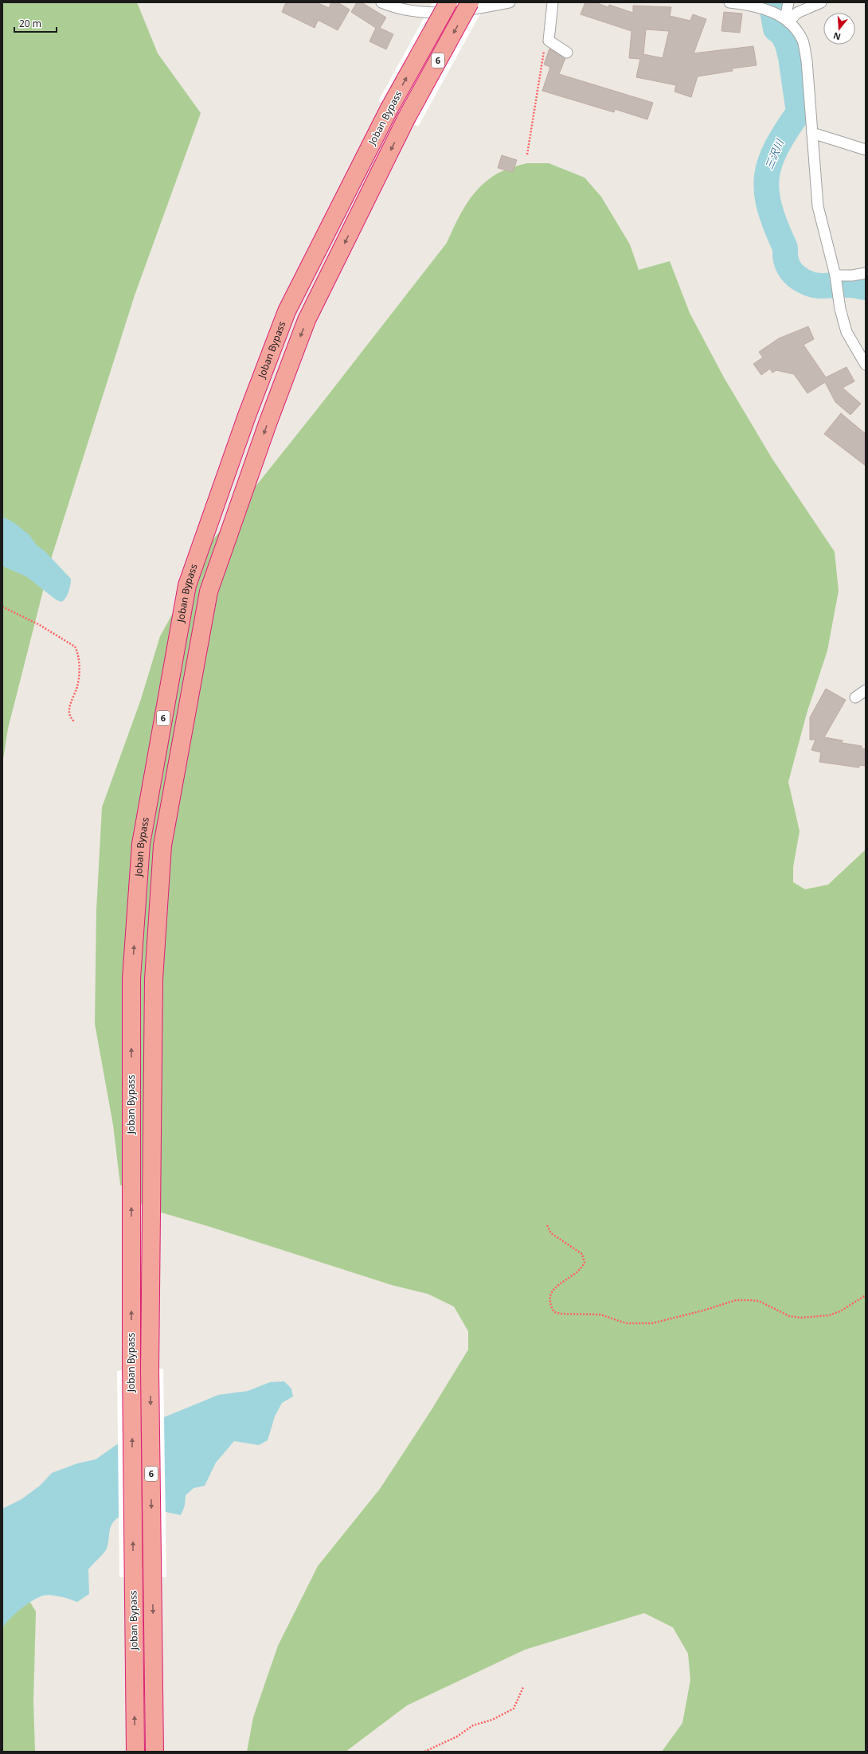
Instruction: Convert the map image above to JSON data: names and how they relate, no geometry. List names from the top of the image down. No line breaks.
{"streets":{"highway":["6","Joban Bypass"]},"water":["三沢川"],"scale_bar":"20 m","north":"bottom"}
